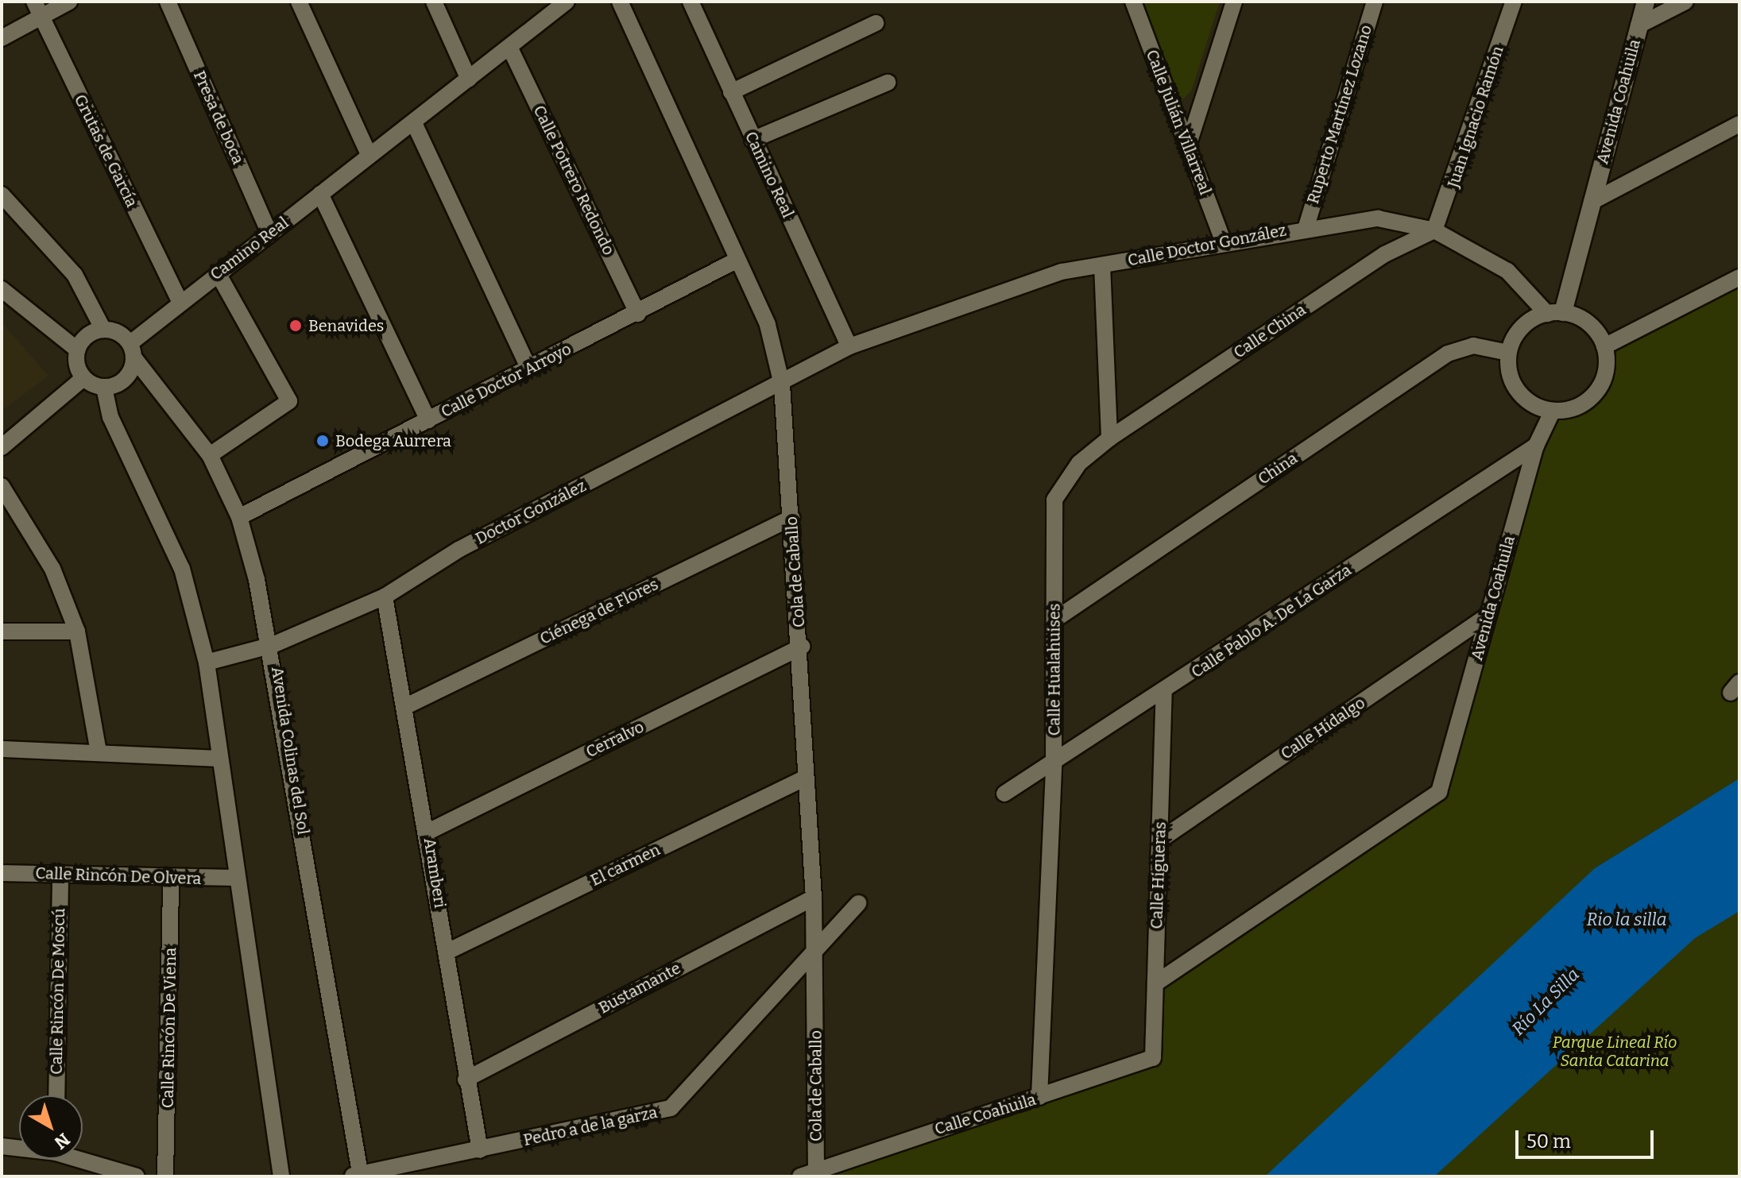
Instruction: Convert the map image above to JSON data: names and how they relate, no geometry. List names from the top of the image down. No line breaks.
{"streets":{"street":["Avenida Coahuila","Ruperto Martínez Lozano","Juan Ignacio Ramón","Presa de boca","Calle Julián Villarreal","Grutas de García","Camino Real","Calle Potrero Redondo","Calle Doctor González","Calle China","Calle Doctor Arroyo","China","Doctor González","Cola de Caballo","Ciénega de Flores","Calle Pablo A. De La Garza","Calle Hualahuises","Calle Hidalgo","Cerralvo","Avenida Colinas del Sol","El carmen","Aramberi","Calle Higueras","Calle Rincón De Olvera","Bustamante","Calle Rincón De Moscú","Calle Rincón De Viena","Calle Coahuila","Pedro a de la garza"]},"crossings":[["Avenida Coahuila","Calle Doctor González"],["Avenida Coahuila","China"],["Avenida Coahuila","Calle Pablo A. De La Garza"],["Avenida Coahuila","Calle Hidalgo"],["Avenida Coahuila","Calle Higueras"],["Ruperto Martínez Lozano","Calle Doctor González"],["Juan Ignacio Ramón","Calle Doctor González"],["Juan Ignacio Ramón","Calle China"],["Presa de boca","Camino Real"],["Calle Julián Villarreal","Calle Doctor González"],["Grutas de García","Camino Real"],["Camino Real","Calle Potrero Redondo"],["Camino Real","Calle Doctor González"],["Camino Real","Doctor González"],["Camino Real","Avenida Colinas del Sol"],["Calle Potrero Redondo","Calle Doctor Arroyo"],["Calle Doctor González","Calle China"],["Calle Doctor González","China"],["Calle Doctor González","Doctor González"],["Calle China","Calle Hualahuises"],["Calle Doctor Arroyo","Cola de Caballo"],["Calle Doctor Arroyo","Avenida Colinas del Sol"],["China","Calle Hualahuises"],["Doctor González","Cola de Caballo"],["Doctor González","Avenida Colinas del Sol"],["Doctor González","Aramberi"],["Cola de Caballo","Ciénega de Flores"],["Cola de Caballo","Cerralvo"],["Cola de Caballo","El carmen"],["Cola de Caballo","Bustamante"],["Cola de Caballo","Calle Coahuila"],["Cola de Caballo","Pedro a de la garza"],["Ciénega de Flores","Aramberi"],["Calle Pablo A. De La Garza","Calle Hualahuises"],["Calle Pablo A. De La Garza","Calle Higueras"],["Calle Hualahuises","Calle Coahuila"],["Calle Hidalgo","Calle Higueras"],["Cerralvo","Aramberi"],["Avenida Colinas del Sol","Pedro a de la garza"],["El carmen","Aramberi"],["Aramberi","Bustamante"],["Aramberi","Pedro a de la garza"],["Calle Higueras","Calle Coahuila"],["Calle Rincón De Olvera","Calle Rincón De Moscú"],["Calle Rincón De Olvera","Calle Rincón De Viena"]],"water":["Rio la silla","Río La Silla"],"parks":["Parque Lineal Río Santa Catarina"],"places":["Benavides","Bodega Aurrera"],"scale_bar":"50 m","north":"bottom right"}
